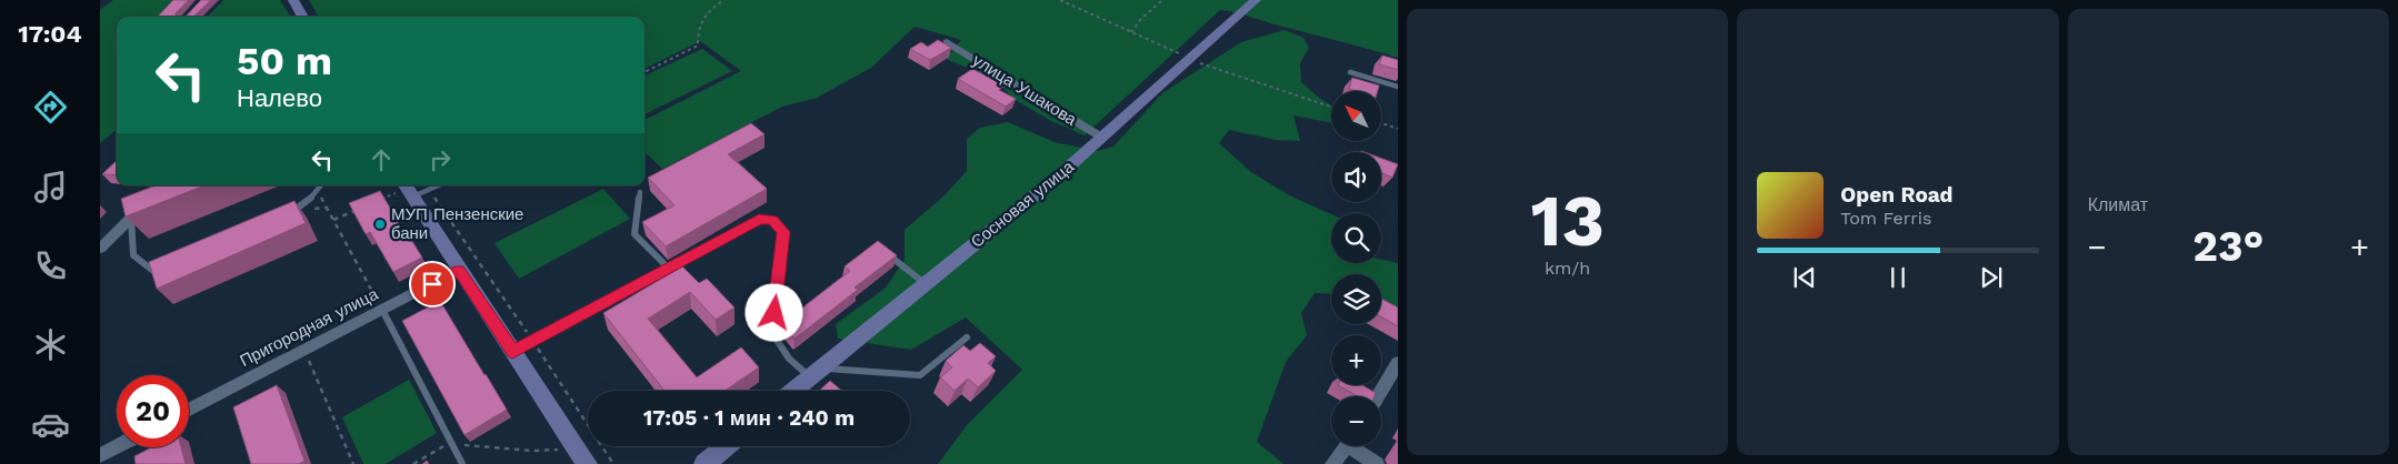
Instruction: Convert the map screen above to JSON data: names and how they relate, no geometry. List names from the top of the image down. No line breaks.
{"streets":{"street":["улица Ушакова","Сосновая улица","Пригородная улица"]},"crossings":[["улица Ушакова","Сосновая улица"]],"places":["МУП Пензенские бани"],"north":"top left","page":{"tabs":"17:04","tile":[["13","km/h"],"Климат"],"turn":["50 m","Налево"],"map_buttons":["+","−"],"song":["Open Road","Tom Ferris"],"heat":["−","23°","+"],"limit":"20","trip":"17:05 · 1 мин · 240 m"}}
